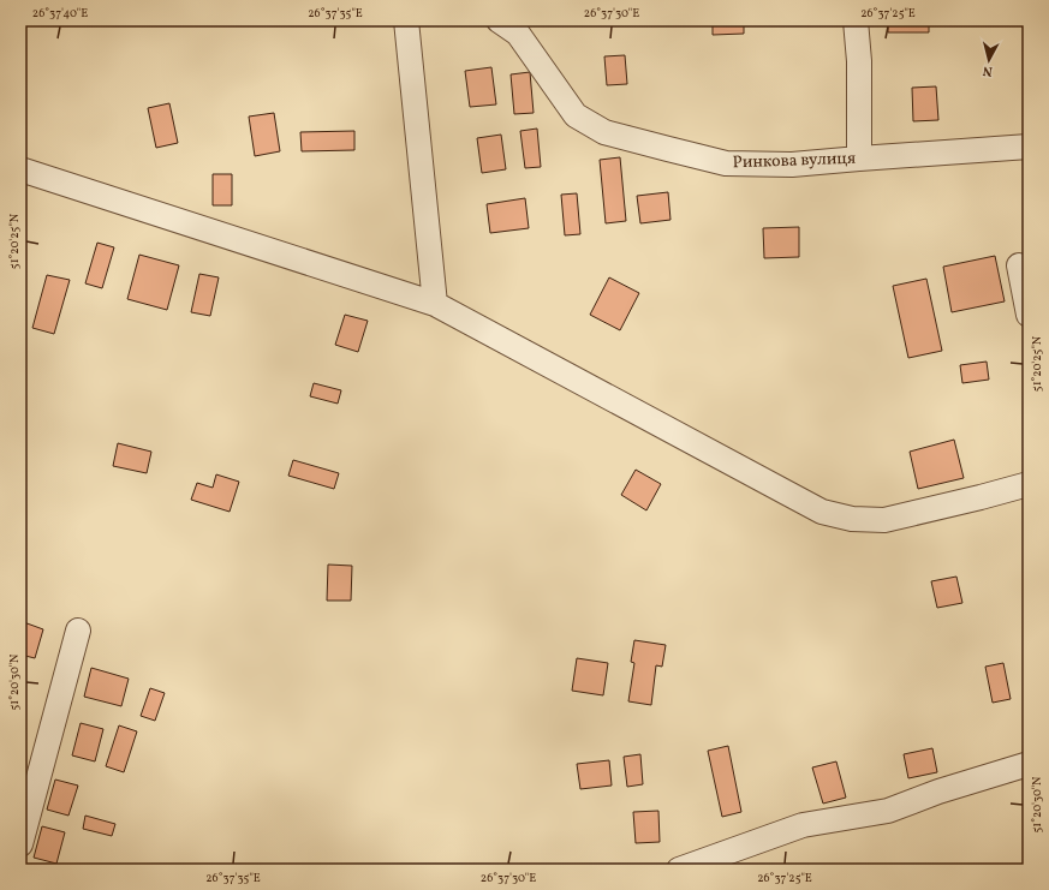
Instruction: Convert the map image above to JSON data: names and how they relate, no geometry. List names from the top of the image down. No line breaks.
{"streets":{"street":["Ринкова вулиця"]},"north":"bottom","coordinates":["26°37'40\"E","26°37'35\"E","26°37'30\"E","26°37'25\"E","51°20'25\"N","51°20'30\"N"]}
